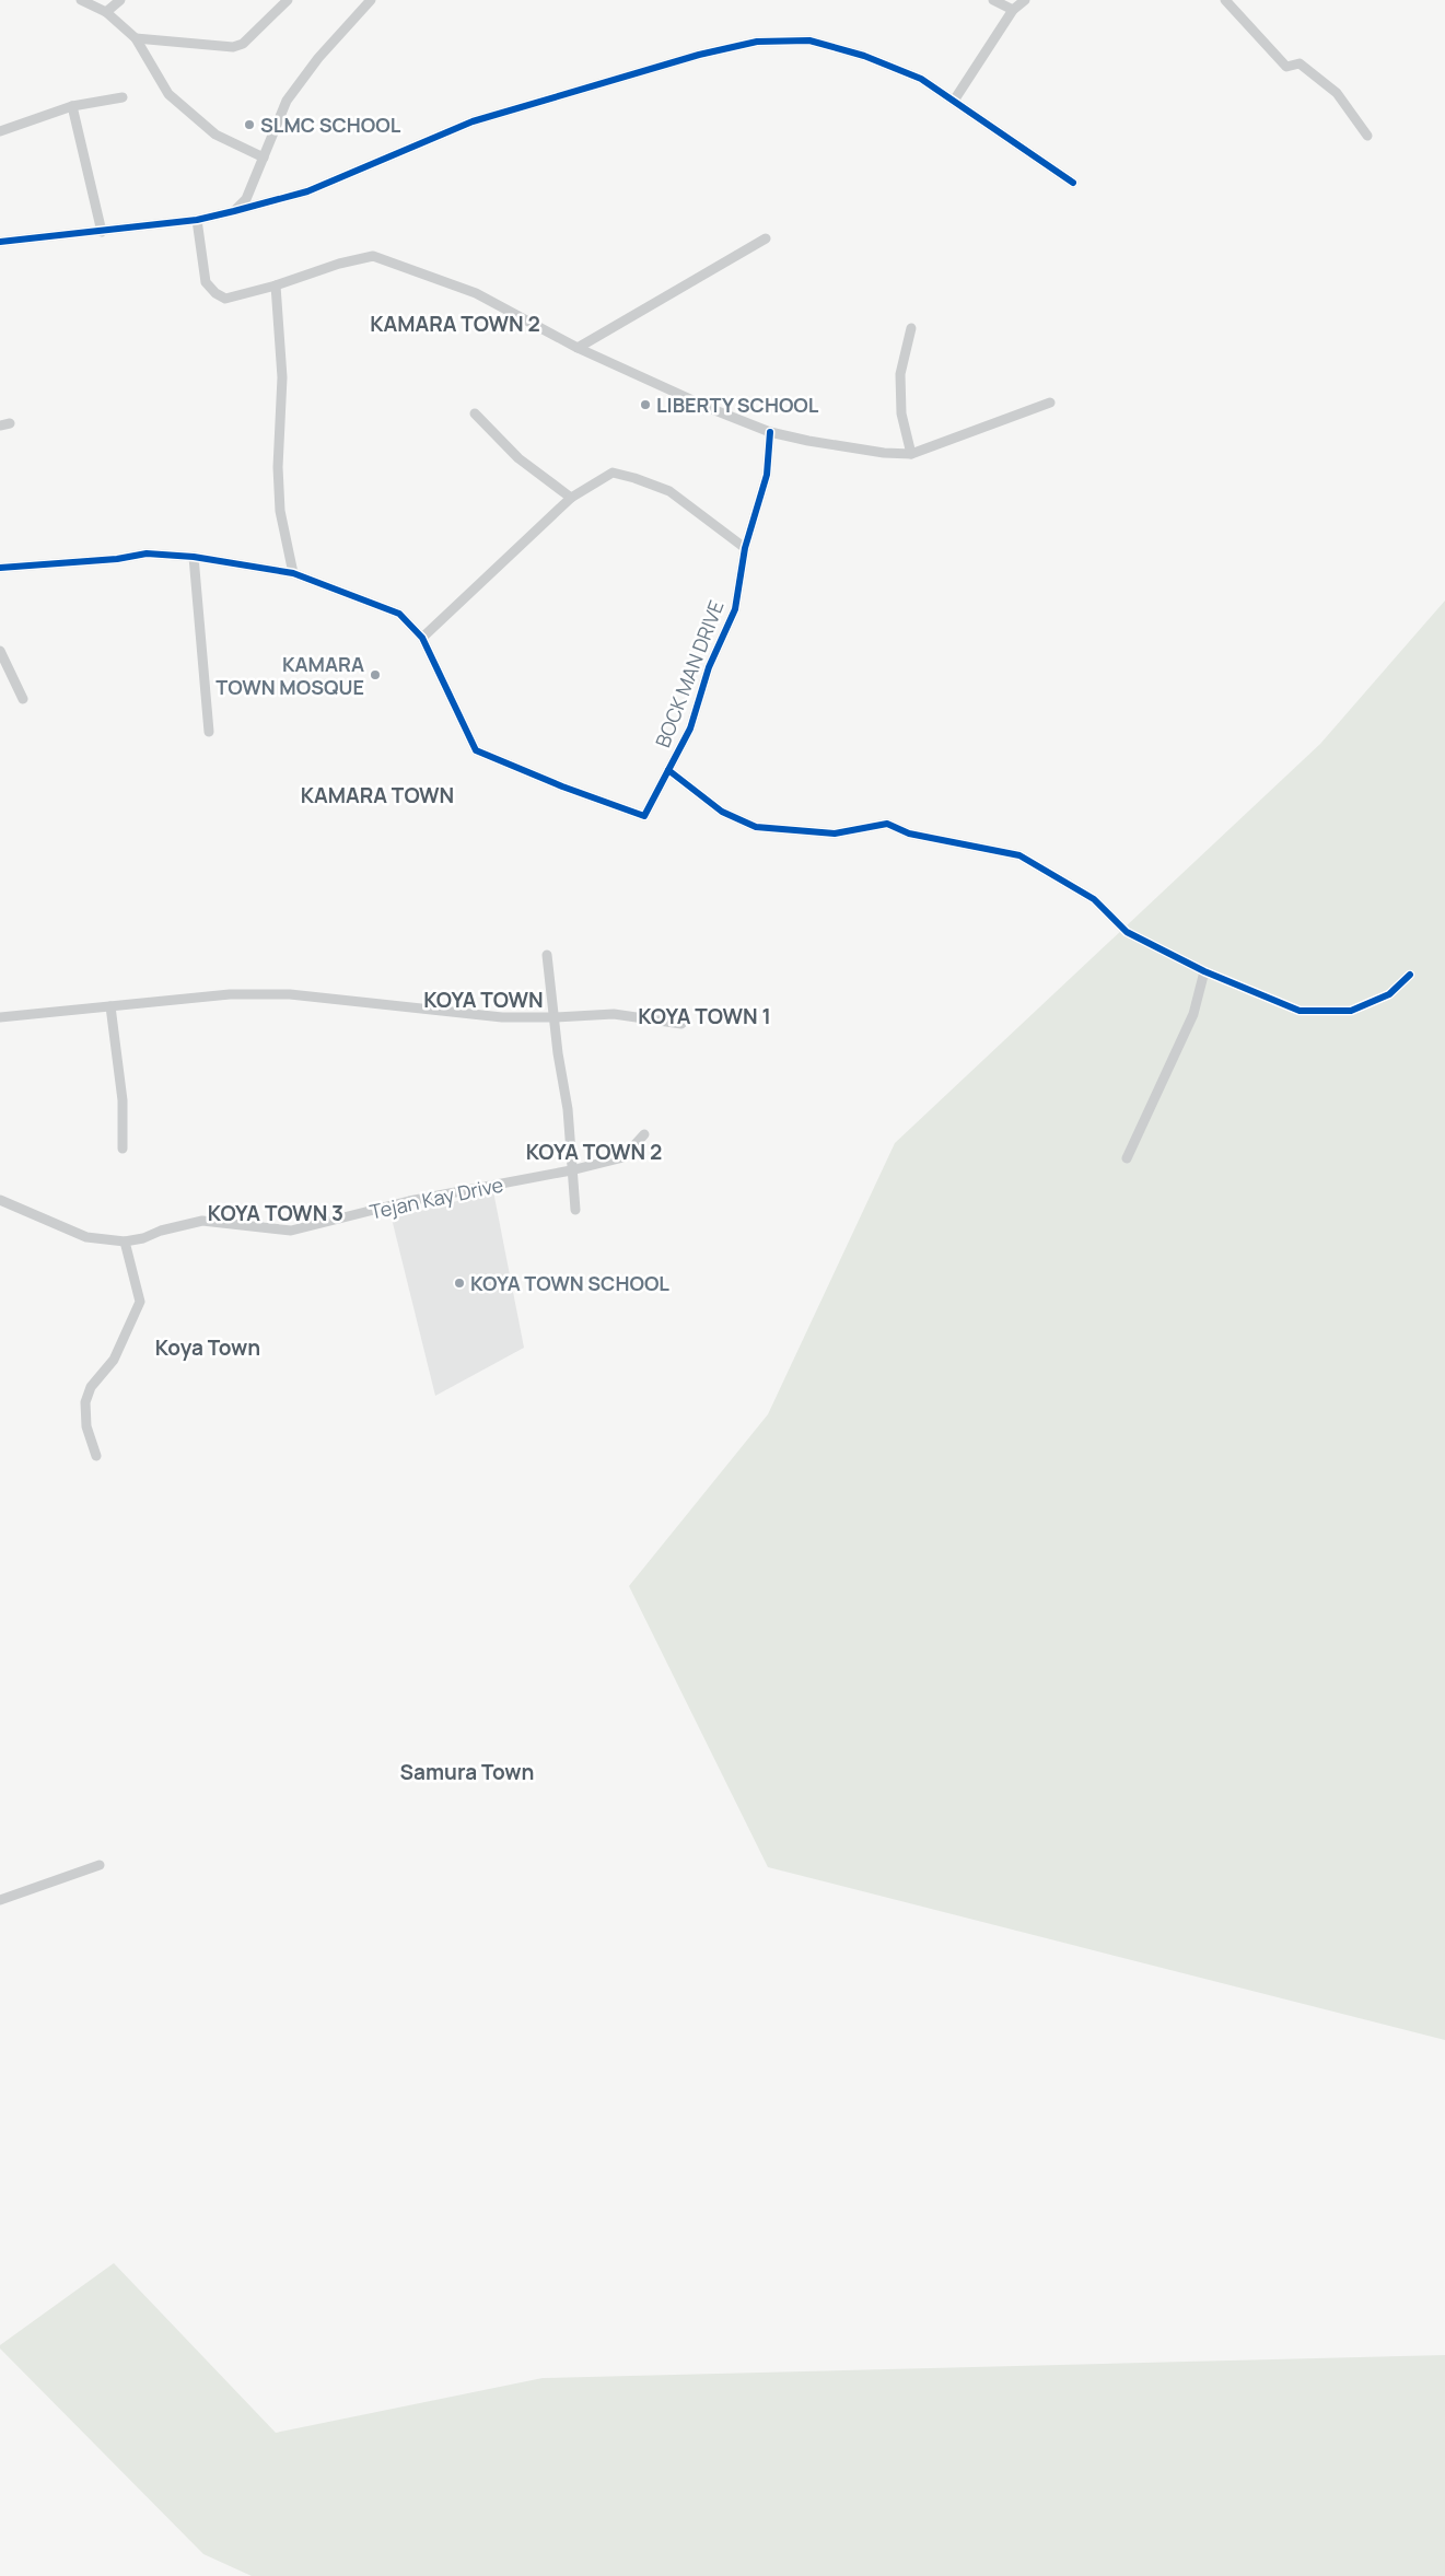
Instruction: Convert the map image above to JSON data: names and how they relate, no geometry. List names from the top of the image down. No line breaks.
{"streets":{"street":["BOCK MAN DRIVE","Tejan Kay Drive"]},"districts":["KAMARA TOWN 2","KAMARA TOWN","KOYA TOWN","KOYA TOWN 1","KOYA TOWN 2","KOYA TOWN 3","Koya Town","Samura Town"],"places":["SLMC SCHOOL","LIBERTY SCHOOL","KAMARA TOWN MOSQUE","KOYA TOWN SCHOOL"]}
